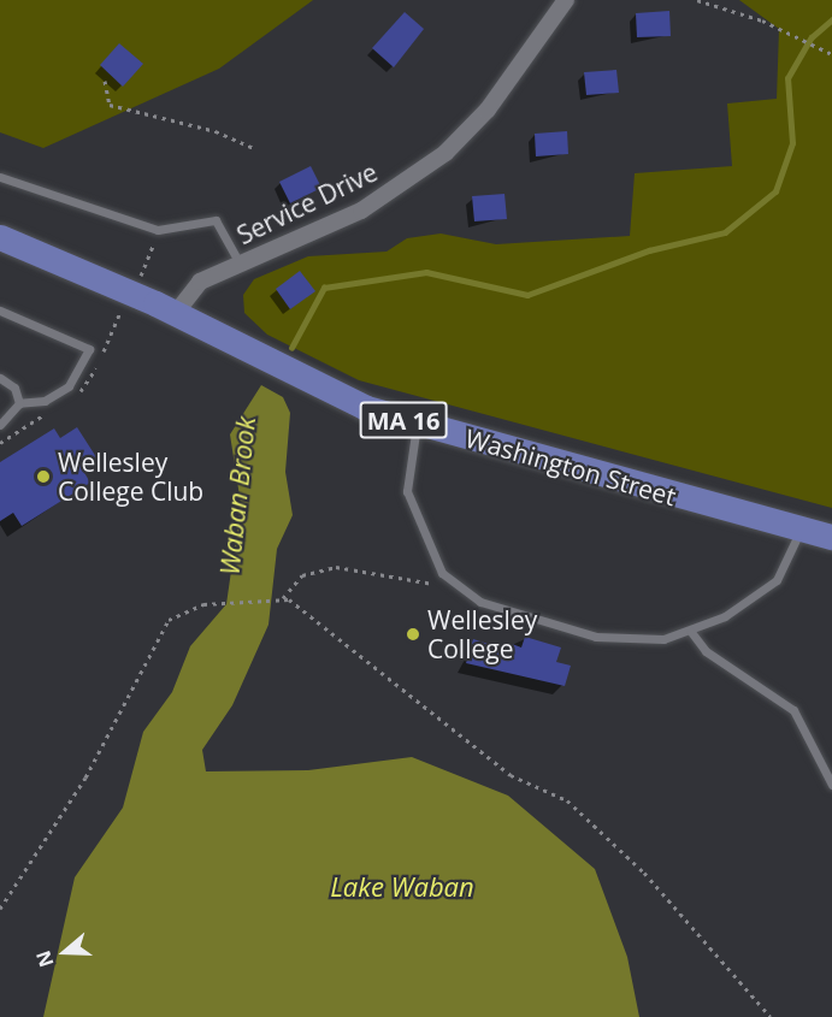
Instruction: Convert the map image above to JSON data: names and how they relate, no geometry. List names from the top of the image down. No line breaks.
{"streets":{"main road":["MA 16","Washington Street"],"street":["Service Drive"]},"crossings":[["Service Drive","Washington Street"]],"water":["Waban Brook","Lake Waban"],"places":["Wellesley College Club","Wellesley College"],"north":"left"}
